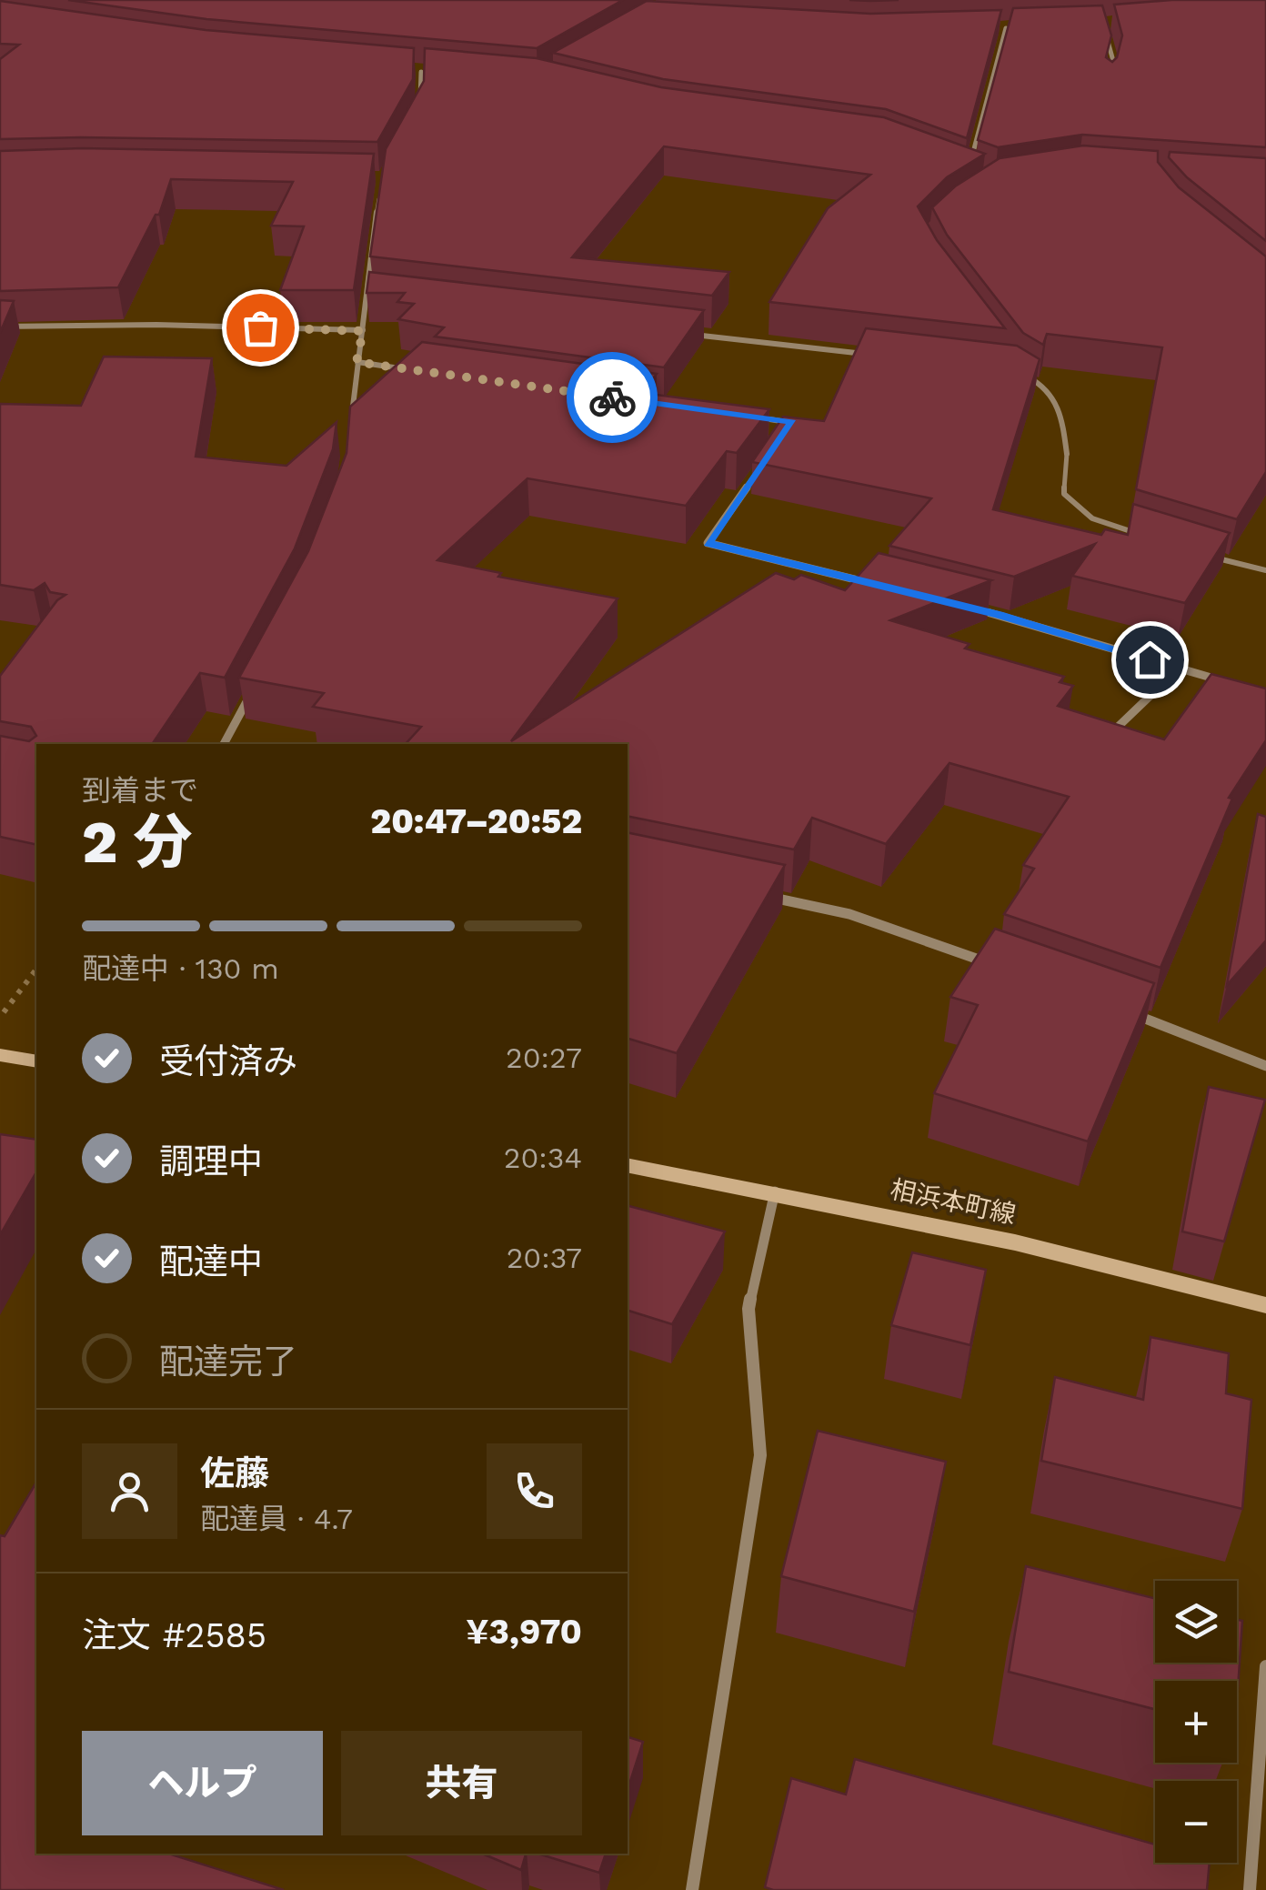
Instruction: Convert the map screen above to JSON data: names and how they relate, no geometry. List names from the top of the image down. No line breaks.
{"streets":{"main road":["相浜本町線"]},"page":{"heading":["2 分","到着まで","20:47–20:52"],"panel":["佐藤","配達員 · 4.7","注文 #2585","¥3,970"],"bar":"配達中 · 130 m","list":[["受付済み","20:27"],["調理中","20:34"],["配達中","20:37"],"配達完了"],"map_buttons":["+","−"],"buttons":["ヘルプ","共有"]}}
